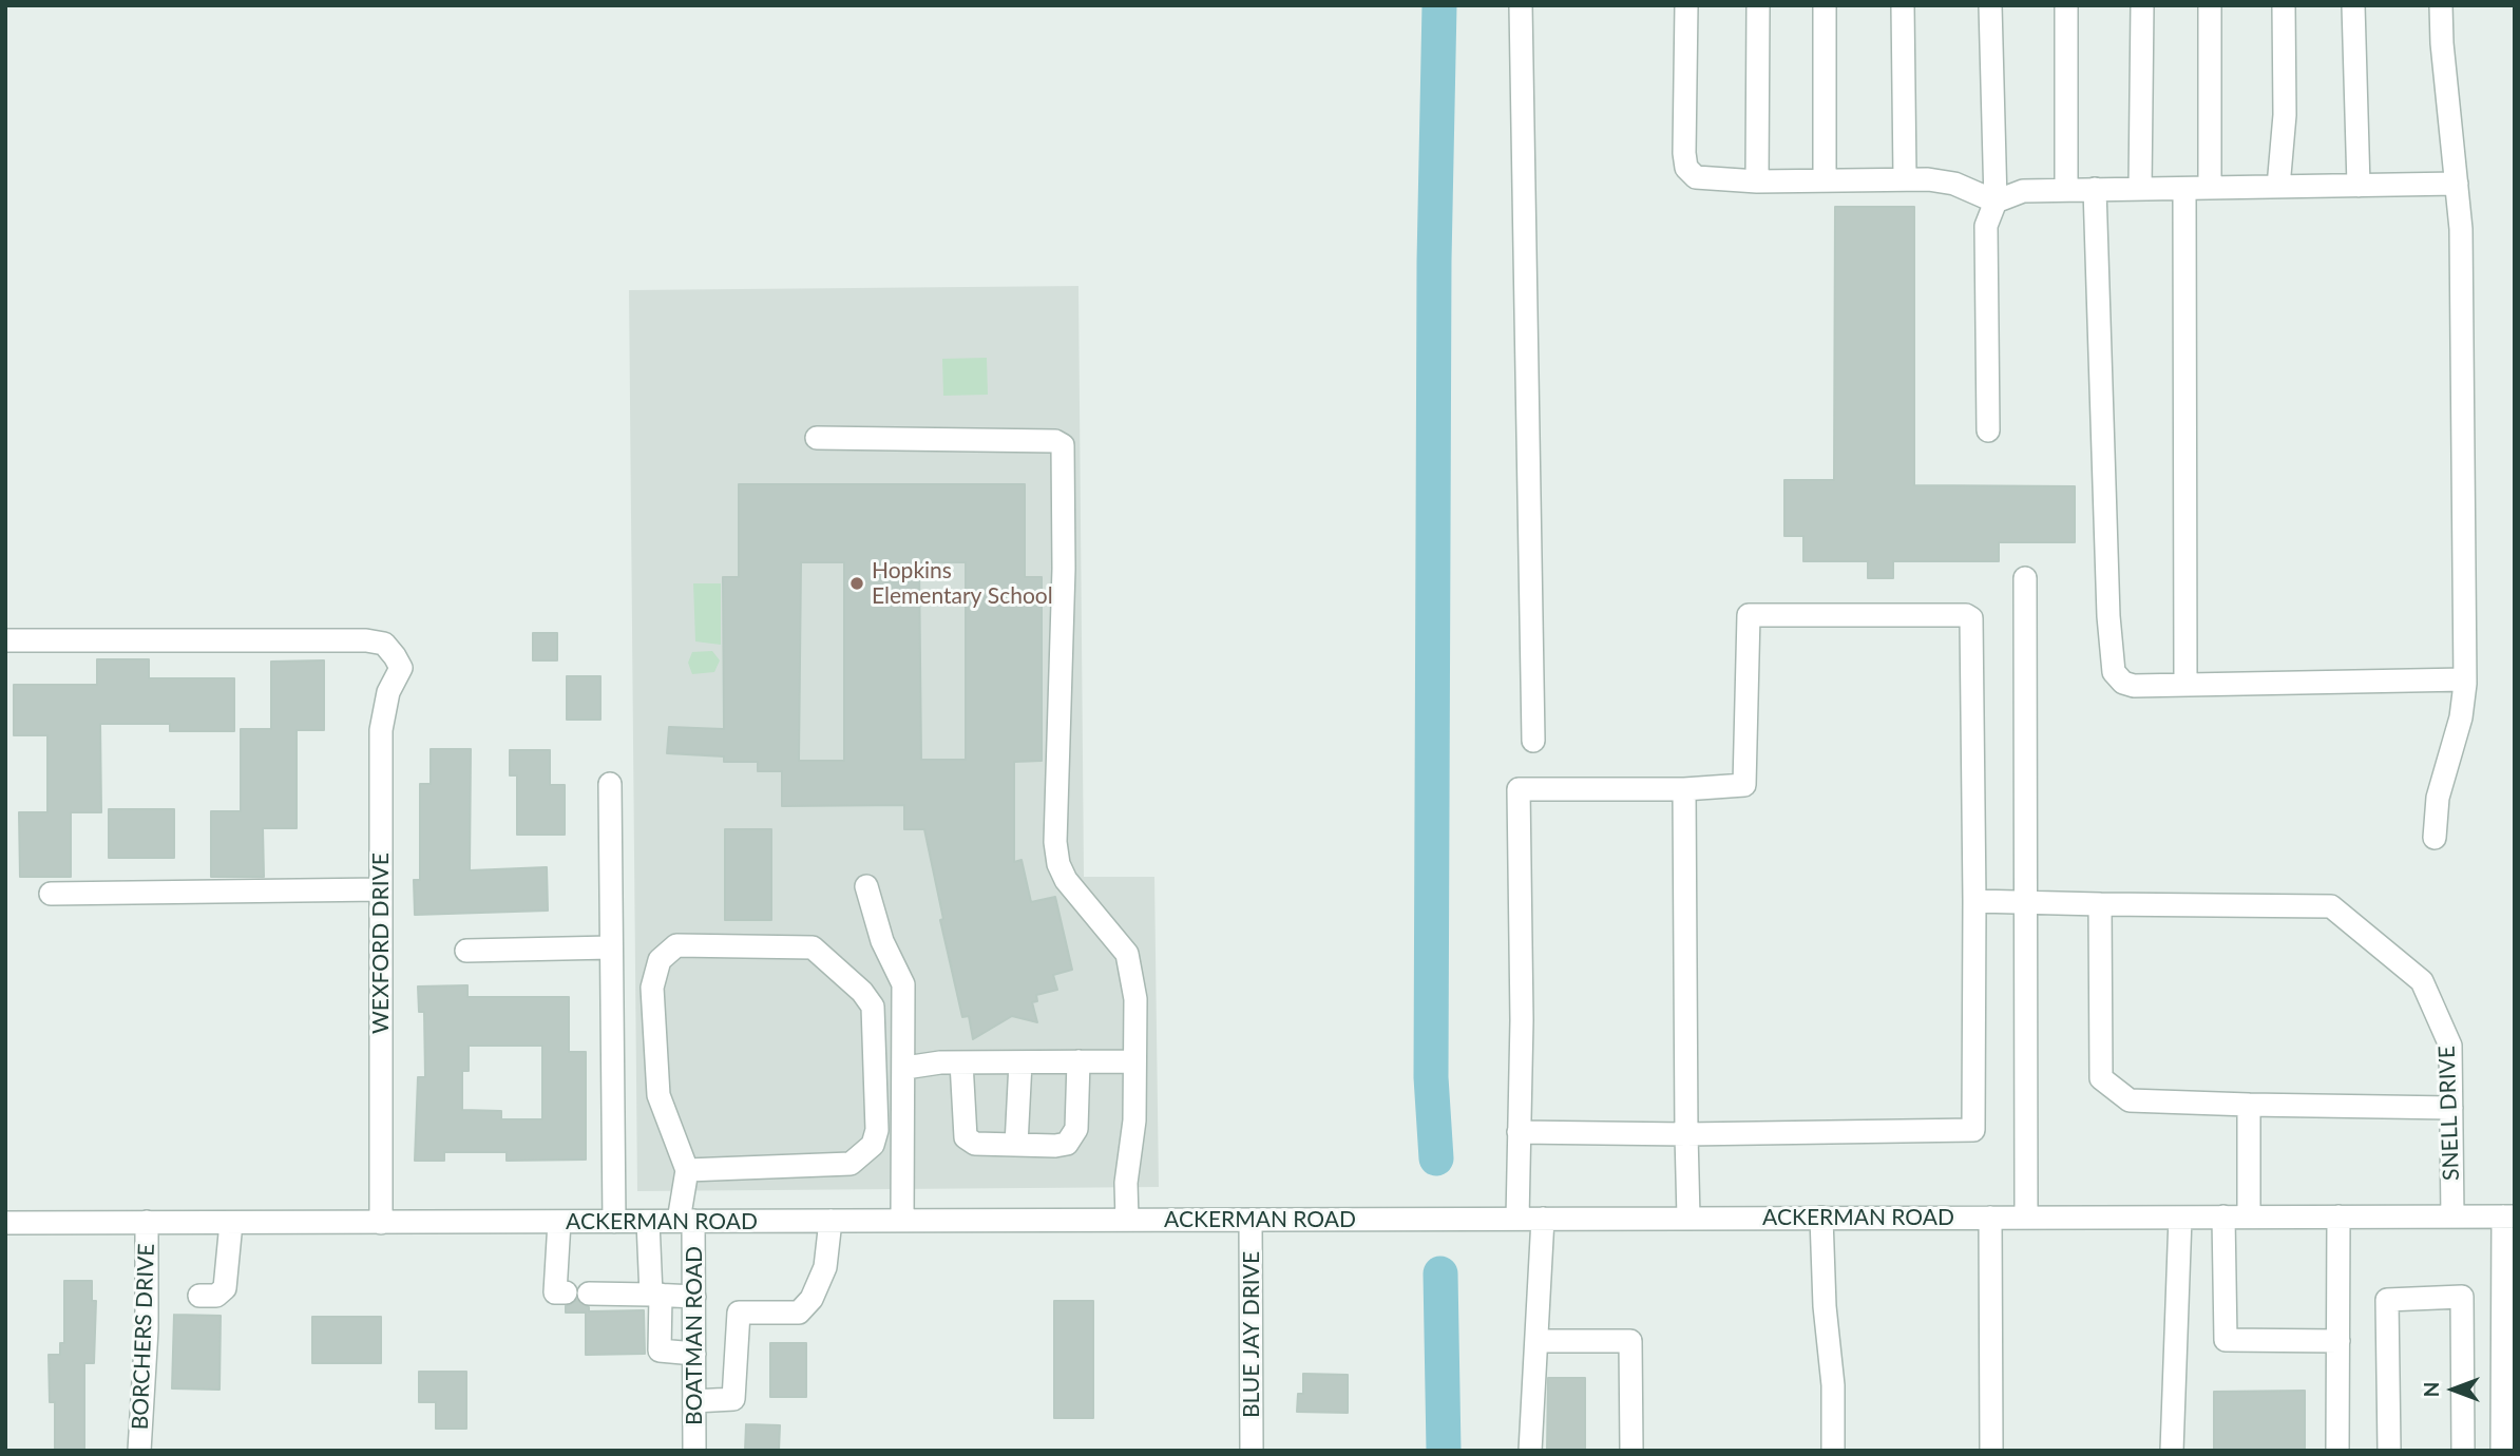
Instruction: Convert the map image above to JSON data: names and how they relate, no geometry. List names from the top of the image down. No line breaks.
{"streets":{"street":["WEXFORD DRIVE","SNELL DRIVE","ACKERMAN ROAD","BLUE JAY DRIVE","BOATMAN ROAD","BORCHERS DRIVE"]},"crossings":[["WEXFORD DRIVE","ACKERMAN ROAD"],["SNELL DRIVE","ACKERMAN ROAD"],["ACKERMAN ROAD","BLUE JAY DRIVE"],["ACKERMAN ROAD","BOATMAN ROAD"],["ACKERMAN ROAD","BORCHERS DRIVE"]],"places":["Hopkins Elementary School"],"north":"left"}
